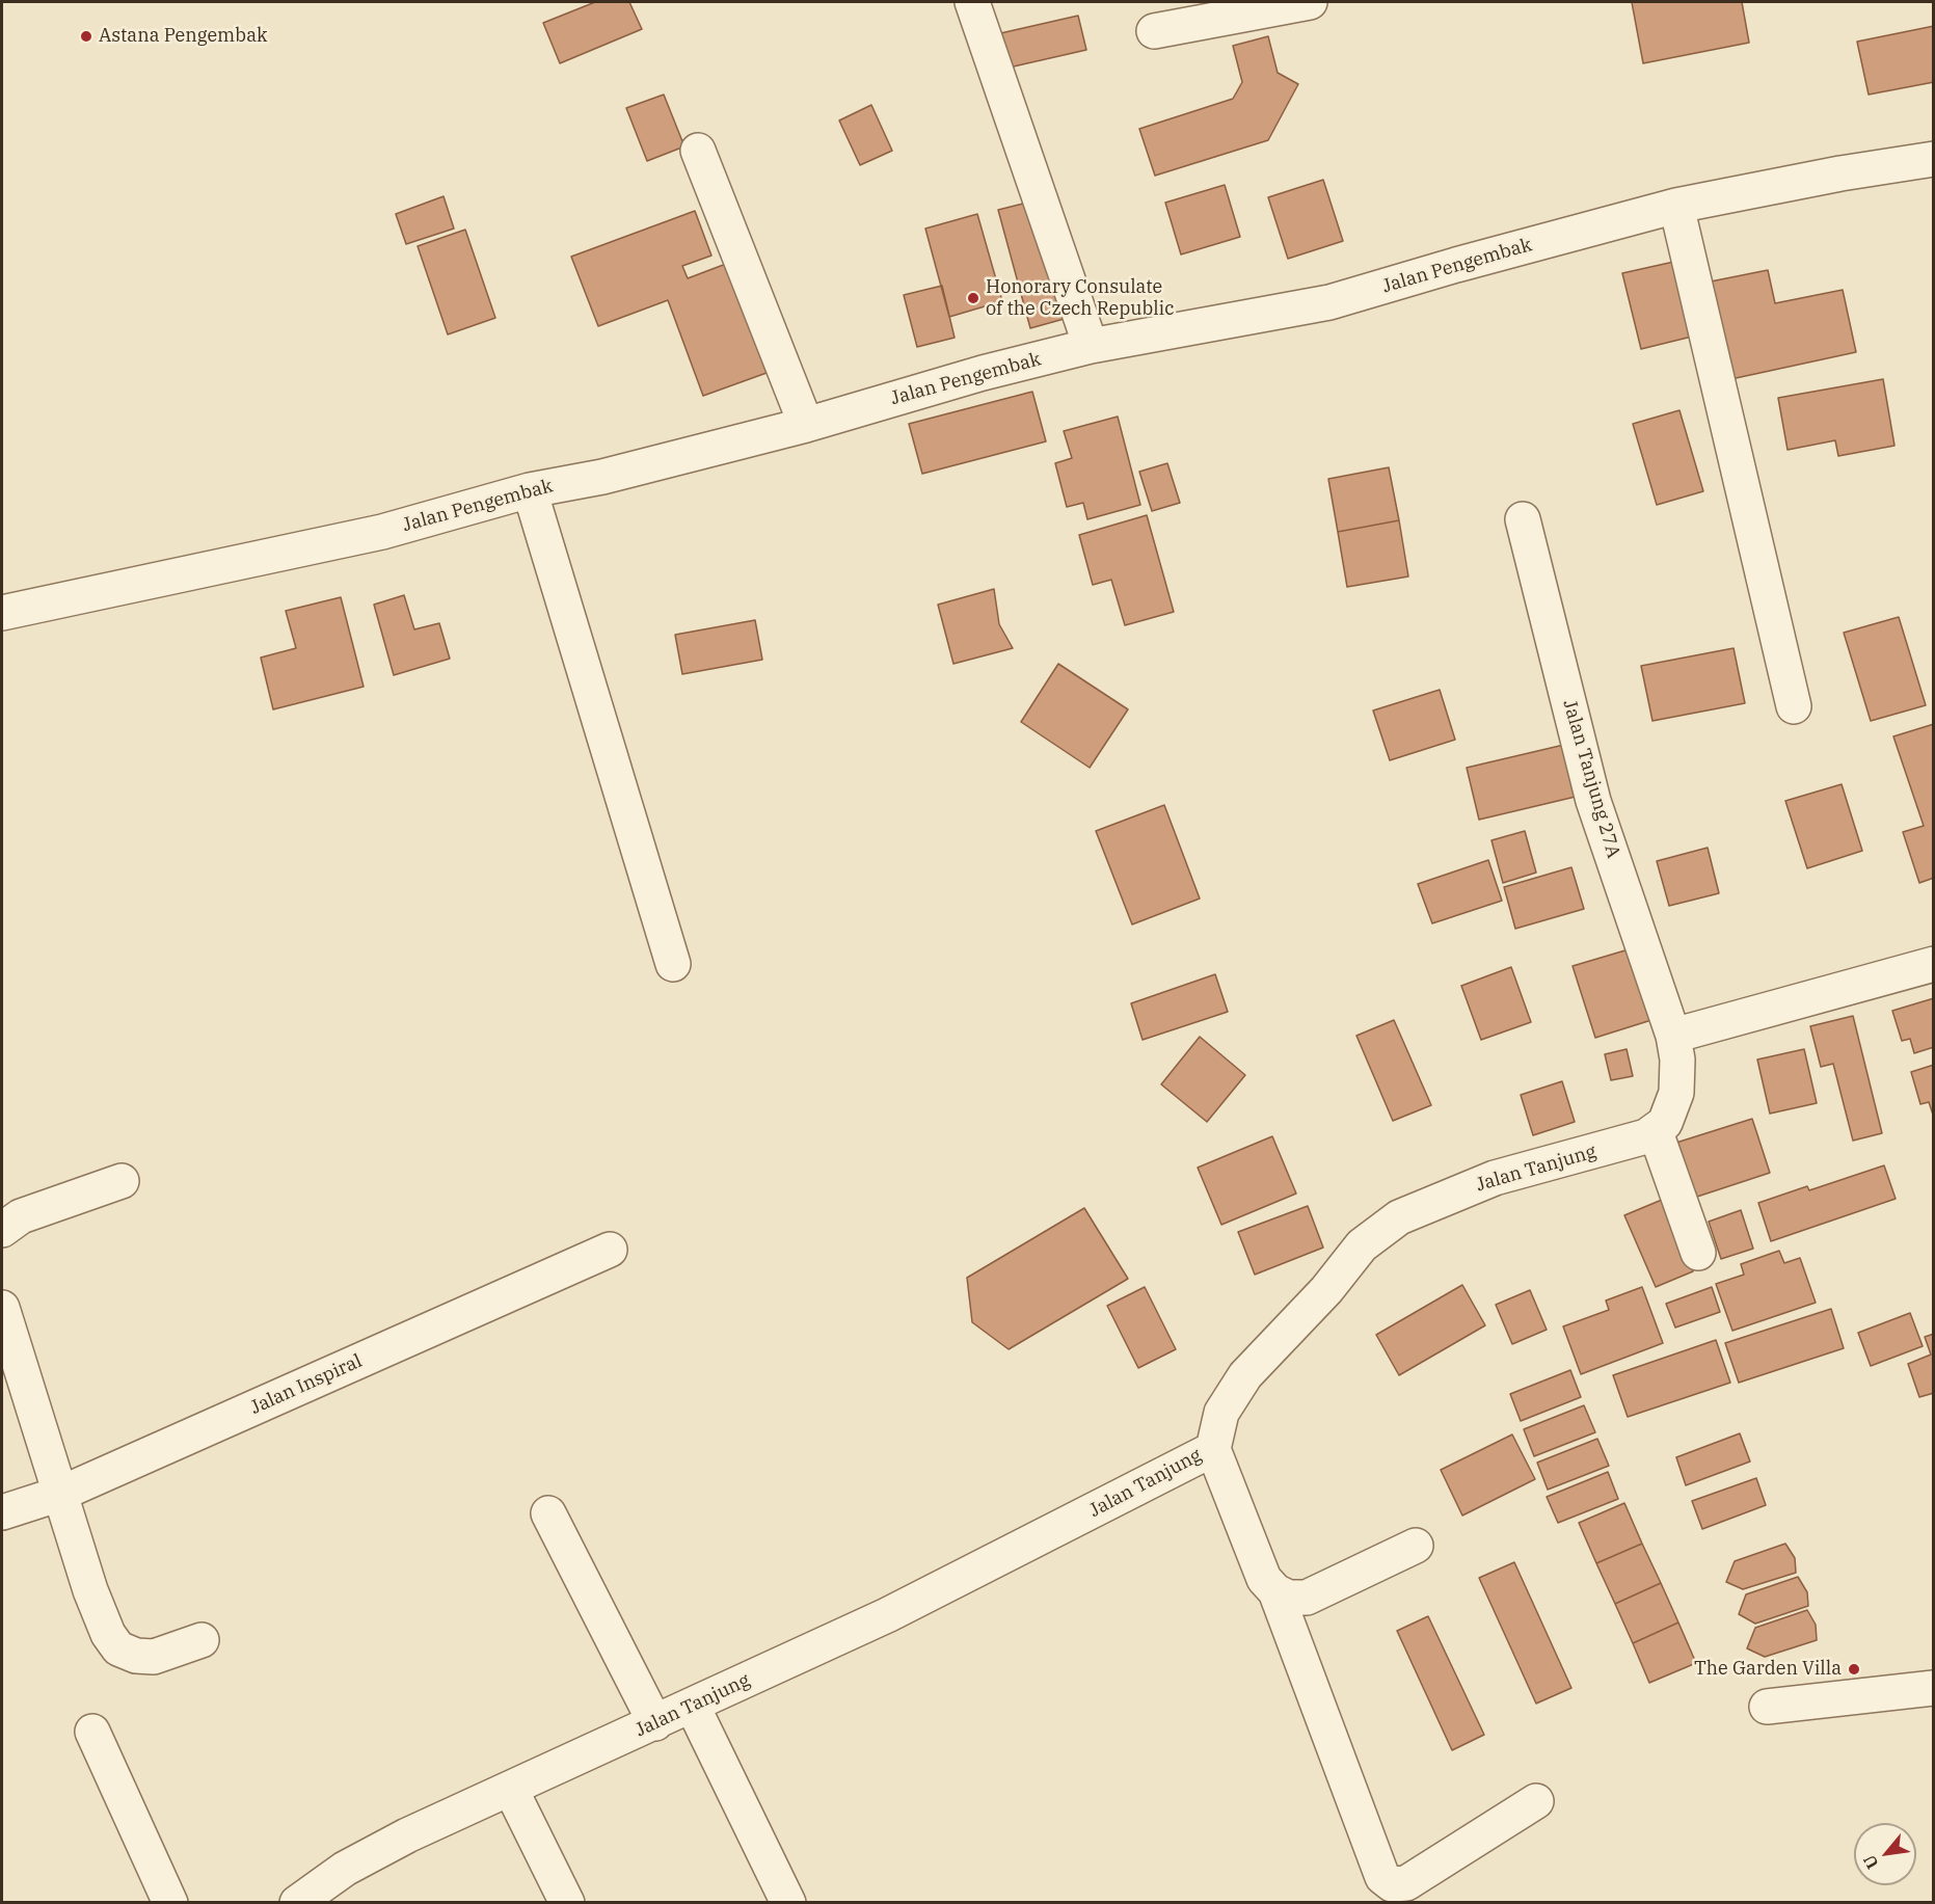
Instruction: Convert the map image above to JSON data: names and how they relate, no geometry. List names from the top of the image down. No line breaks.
{"streets":{"street":["Jalan Pengembak","Jalan Tanjung 27A","Jalan Tanjung","Jalan Inspiral"]},"places":["Astana Pengembak","Honorary Consulate of the Czech Republic","The Garden Villa"],"north":"bottom left"}
